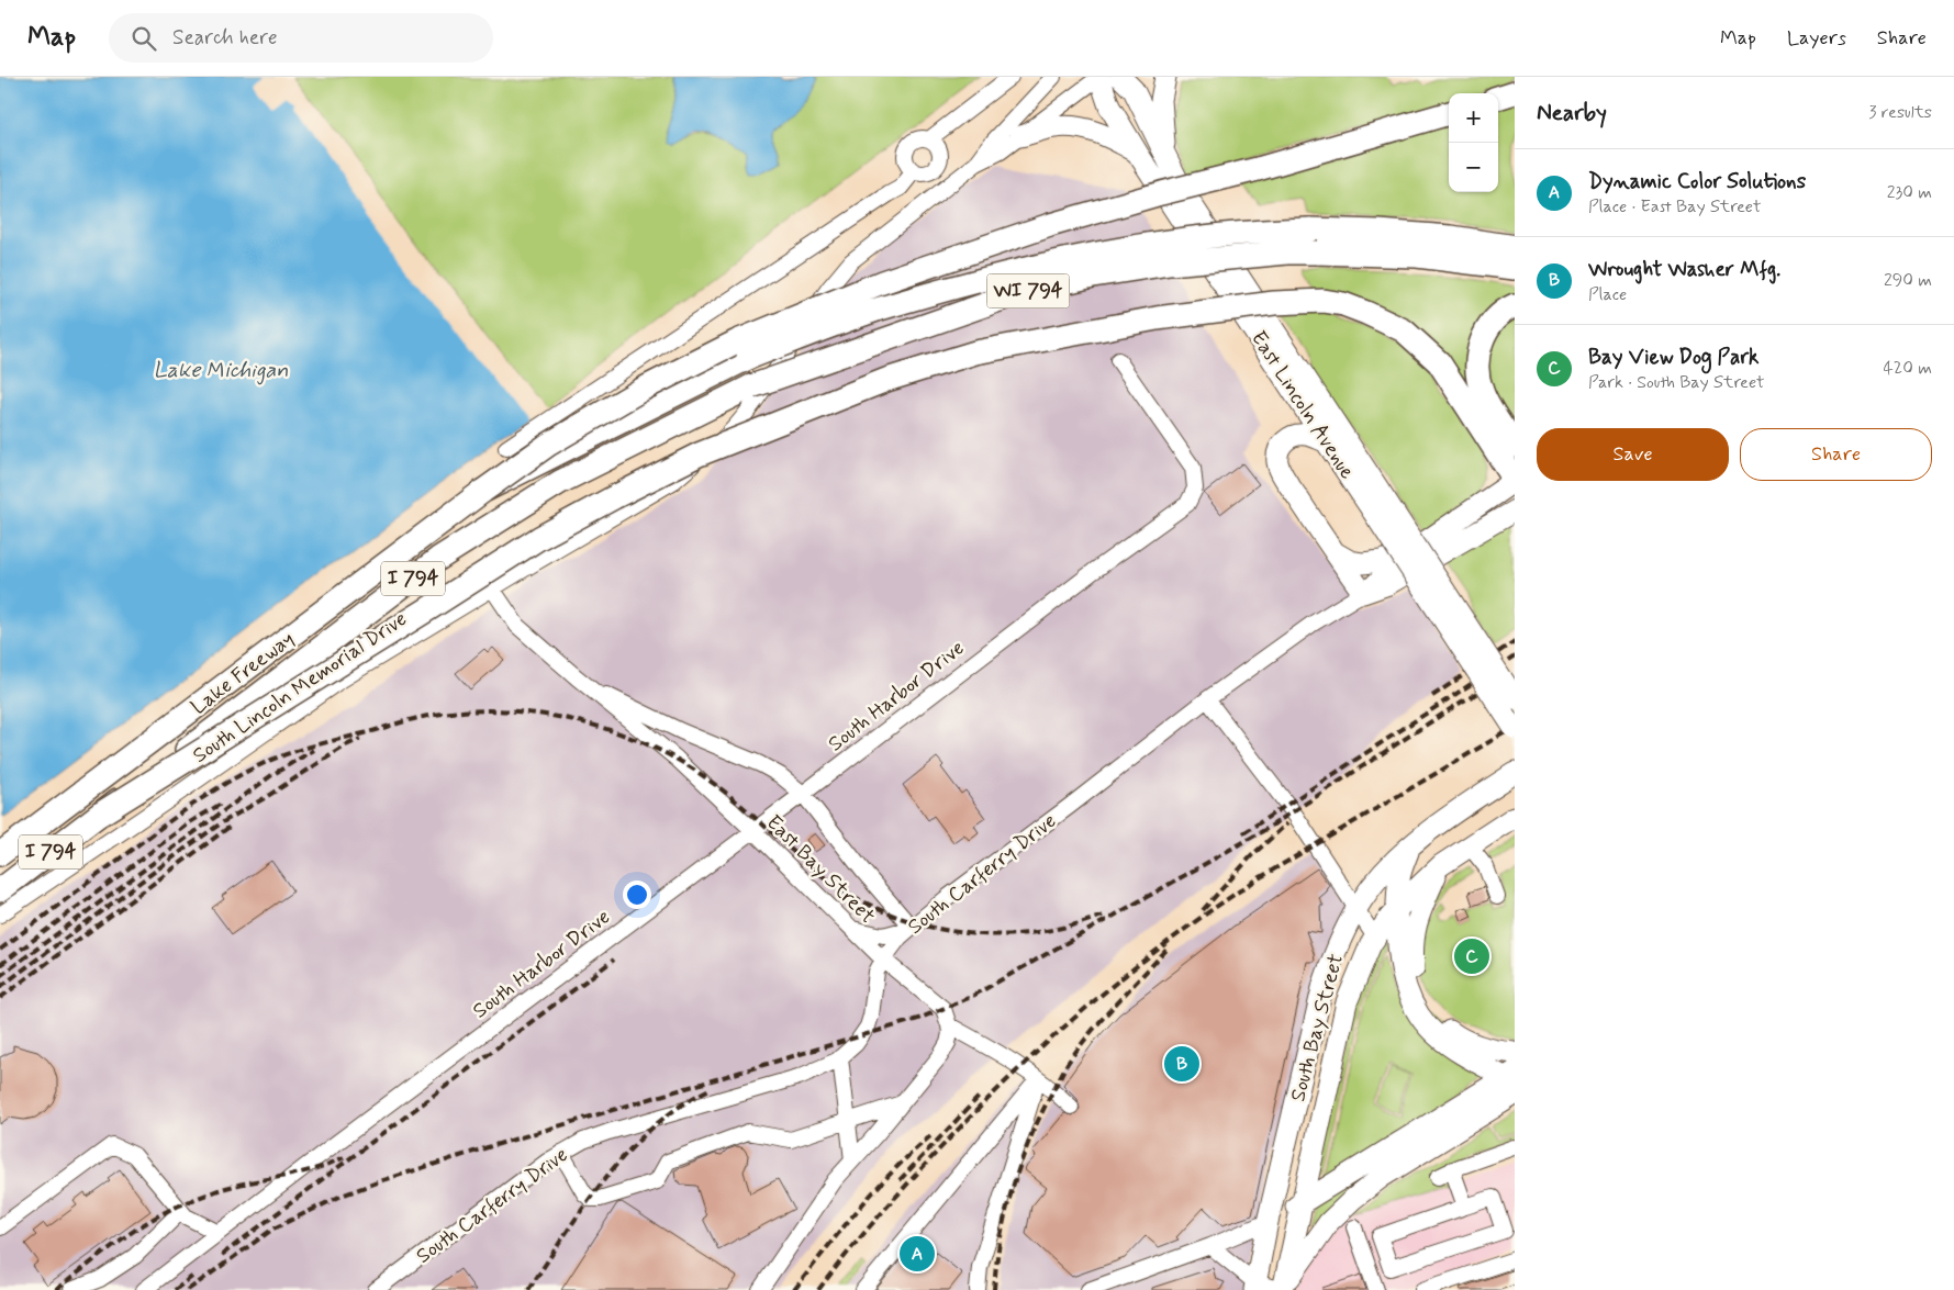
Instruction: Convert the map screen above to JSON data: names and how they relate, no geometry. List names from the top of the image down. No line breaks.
{"streets":{"highway":["WI 794","I 794","Lake Freeway"],"main road":["East Lincoln Avenue","South Carferry Drive","South Bay Street"],"street":["South Lincoln Memorial Drive","South Harbor Drive","East Bay Street"]},"crossings":[["WI 794","I 794"],["East Lincoln Avenue","South Lincoln Memorial Drive"],["I 794","Lake Freeway"],["South Lincoln Memorial Drive","East Bay Street"],["South Harbor Drive","East Bay Street"],["East Bay Street","South Carferry Drive"]],"water":["Lake Michigan"],"page":{"header":"Map","search":"Search here","nav":["Map","Layers","Share"],"heading":["Nearby","3 results"],"map_buttons":["+","−"],"list":[{"mark":"A","name":"Dynamic Color Solutions","note":"Place · East Bay Street","value":"230 m"},{"mark":"B","name":"Wrought Washer Mfg.","note":"Place","value":"290 m"},{"mark":"C","name":"Bay View Dog Park","note":"Park · South Bay Street","value":"420 m"}],"buttons":["Save","Share"],"pins":["C","B","A"]}}
